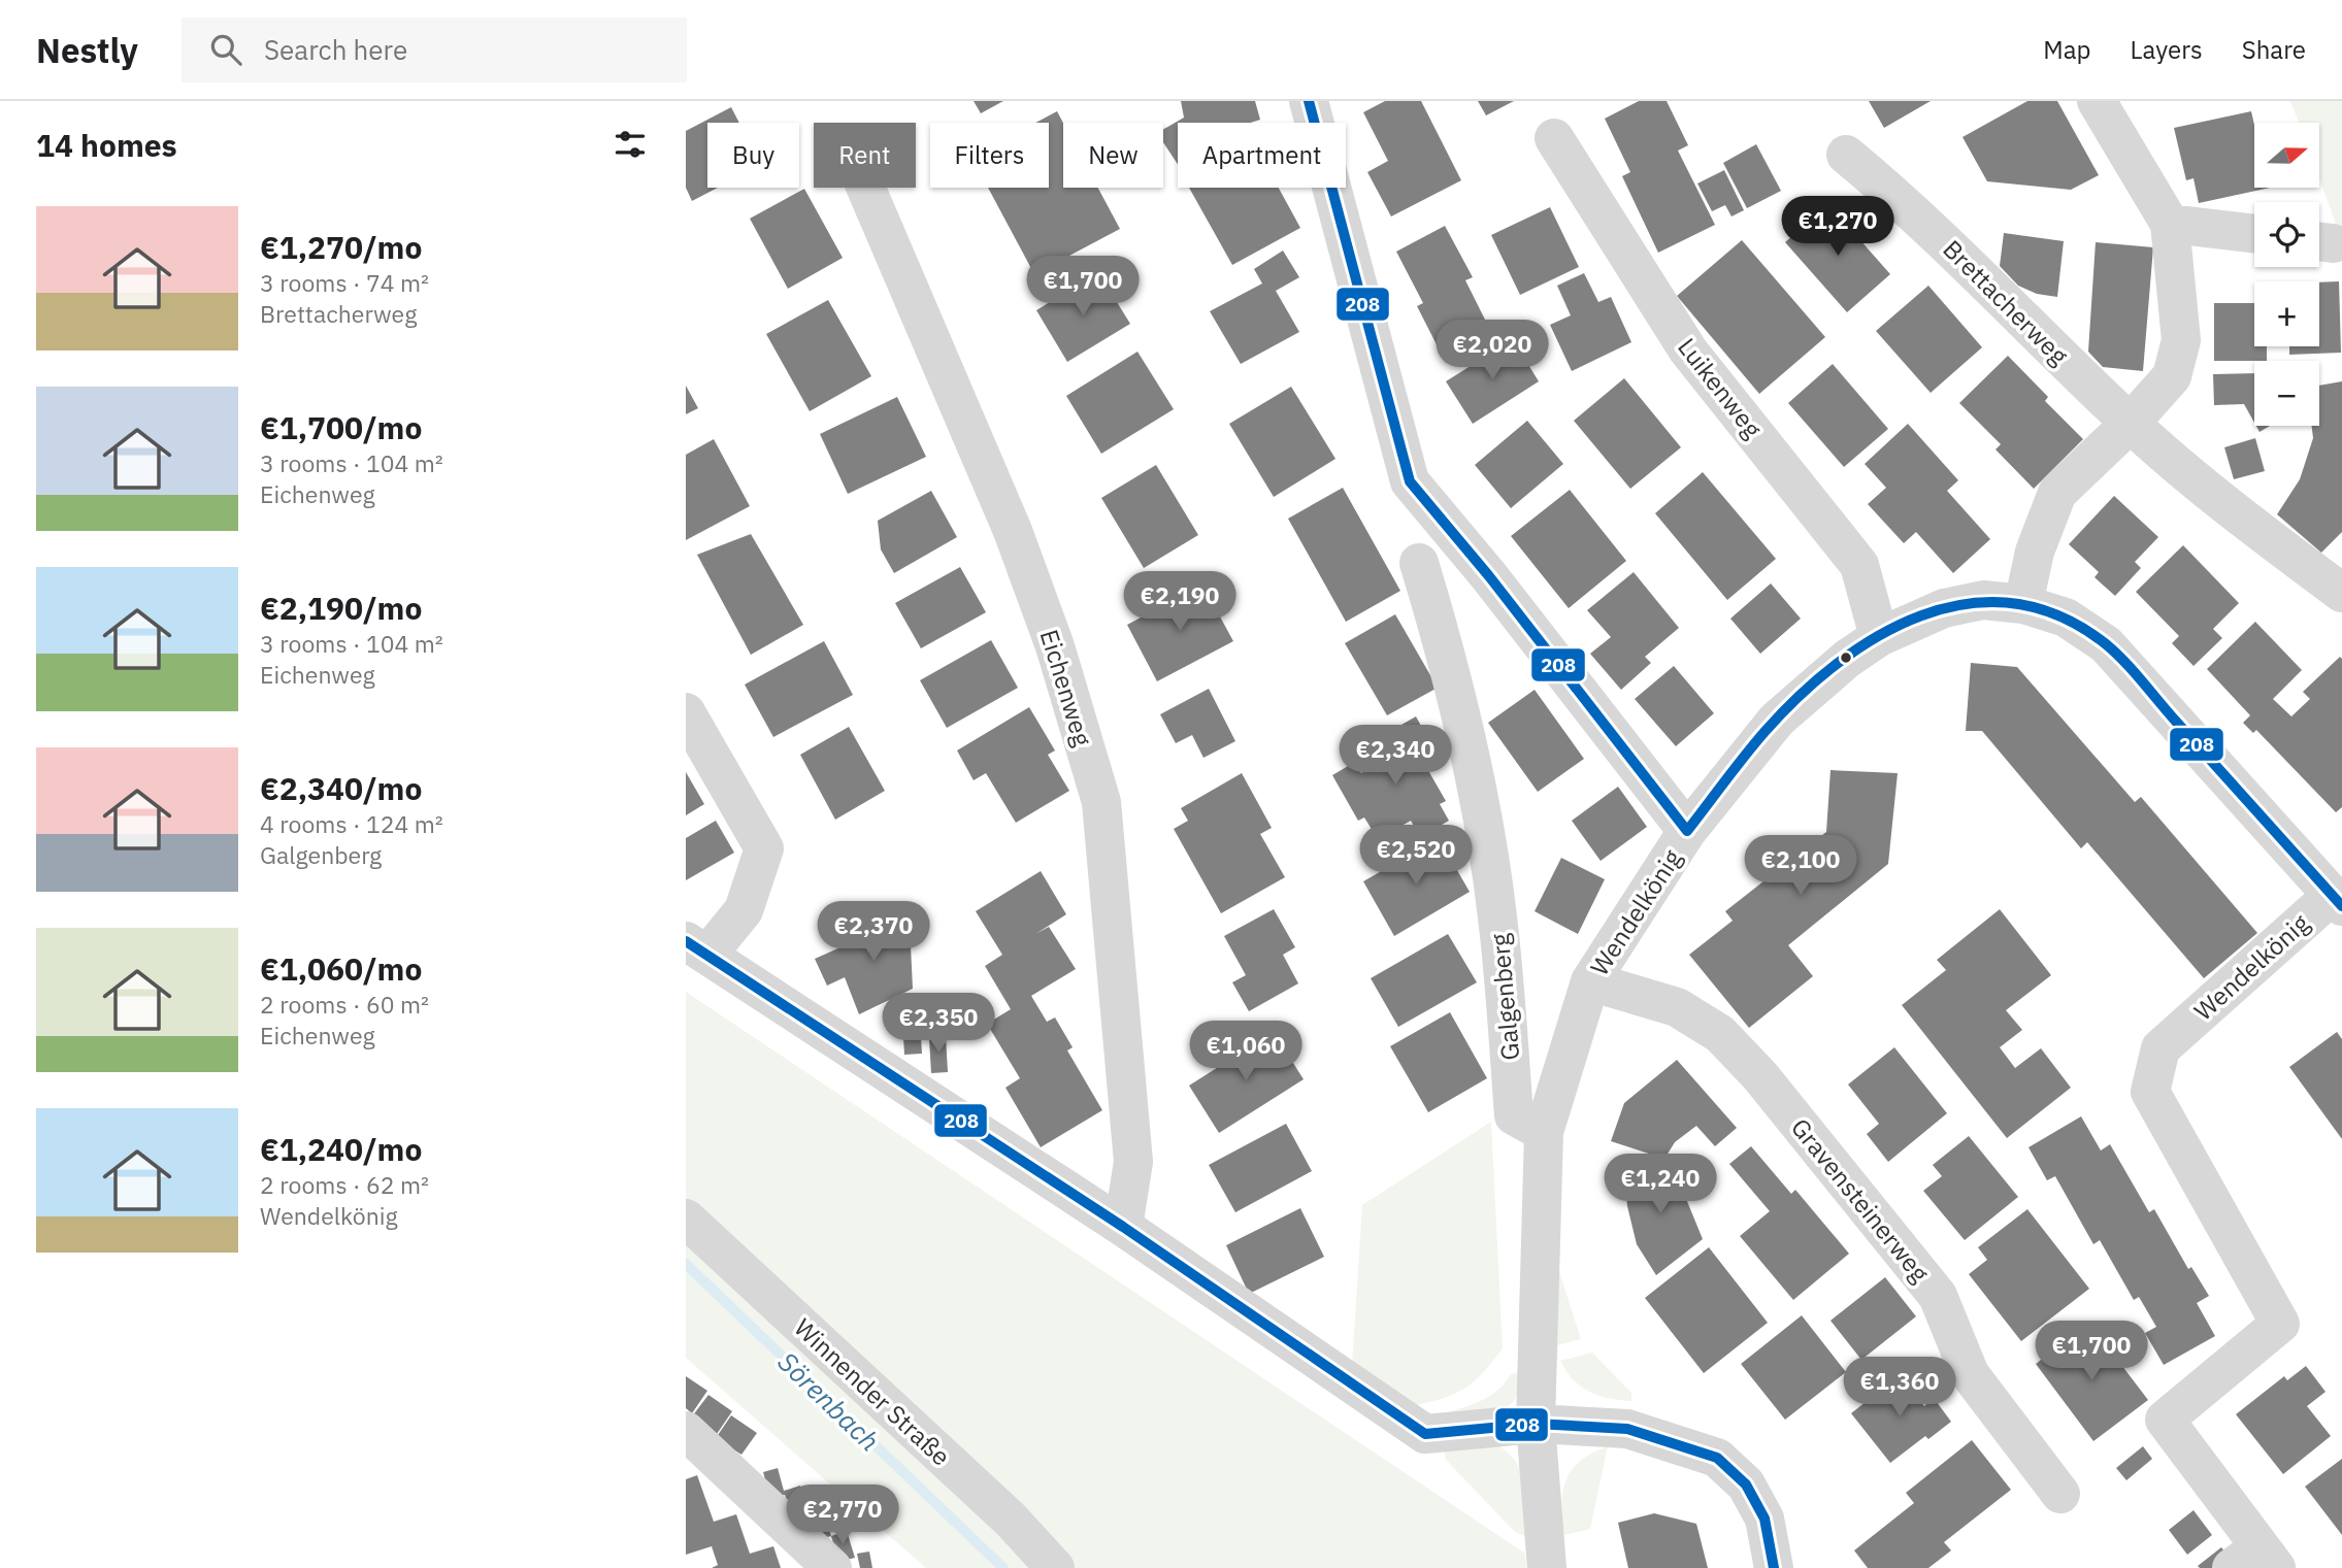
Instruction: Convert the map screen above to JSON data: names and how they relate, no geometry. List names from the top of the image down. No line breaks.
{"streets":{"street":["Brettacherweg","Luikenweg","Eichenweg","Wendelkönig","Galgenberg","Gravensteinerweg","Winnender Straße"]},"crossings":[["Luikenweg","Wendelkönig"],["Wendelkönig","Galgenberg"],["Wendelkönig","Gravensteinerweg"]],"water":["Sörenbach"],"lines":["transit line 208"],"north":"right","page":{"header":"Nestly","search":"Search here","nav":["Map","Layers","Share"],"heading":"14 homes","map_buttons":["+","−"],"chip":["Buy","Rent","Filters","New","Apartment"],"list":[{"name":"€1,270/mo","note":"3 rooms · 74 m² · Brettacherweg"},{"name":"€1,700/mo","note":"3 rooms · 104 m² · Eichenweg"},{"name":"€2,190/mo","note":"3 rooms · 104 m² · Eichenweg"},{"name":"€2,340/mo","note":"4 rooms · 124 m² · Galgenberg"},{"name":"€1,060/mo","note":"2 rooms · 60 m² · Eichenweg"},{"name":"€1,240/mo","note":"2 rooms · 62 m² · Wendelkönig"}],"price":["€1,270","€1,700","€2,020","€2,190","€2,340","€2,520","€2,100","€2,370","€2,350","€1,060","€1,240","€1,700","€1,360","€2,770"]}}
